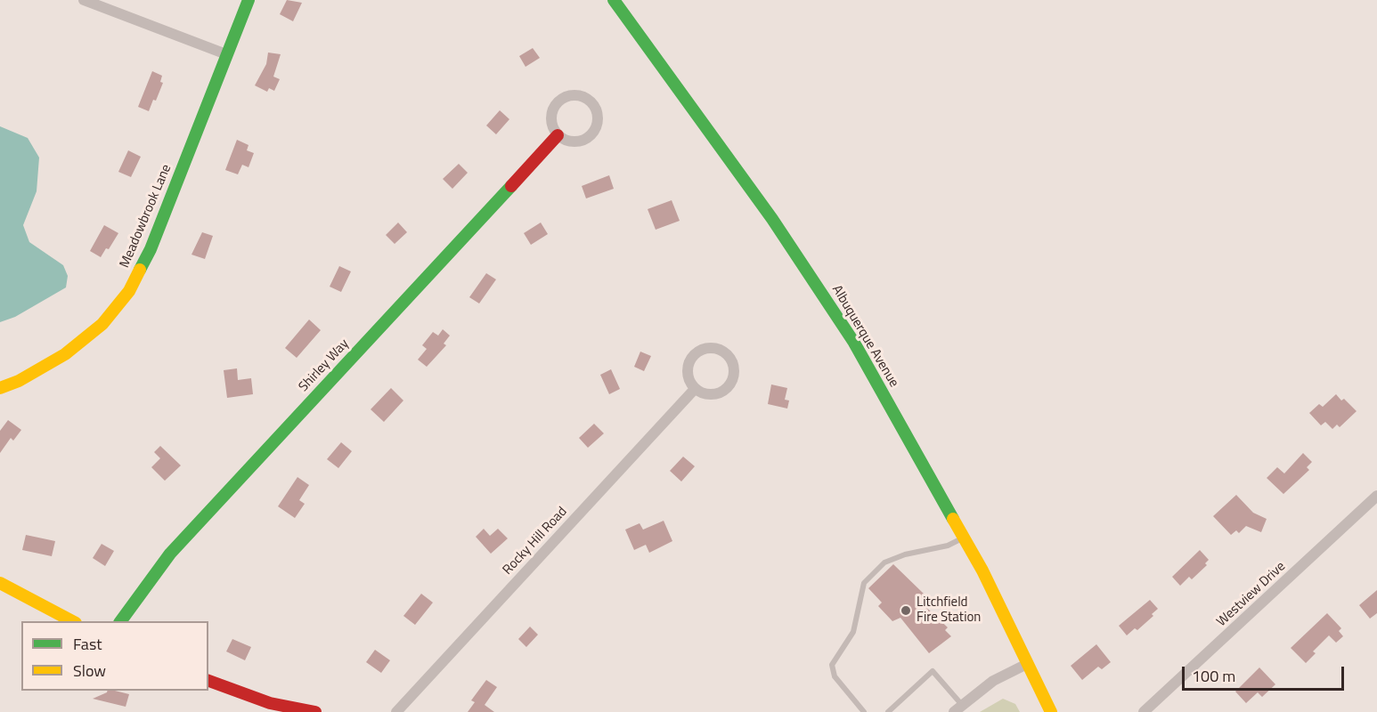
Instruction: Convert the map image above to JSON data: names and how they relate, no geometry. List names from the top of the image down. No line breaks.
{"streets":{"street":["Meadowbrook Lane","Albuquerque Avenue","Shirley Way","Rocky Hill Road","Westview Drive"]},"places":["Litchfield Fire Station"],"legend":["Fast","Slow"],"scale_bar":"100 m"}
